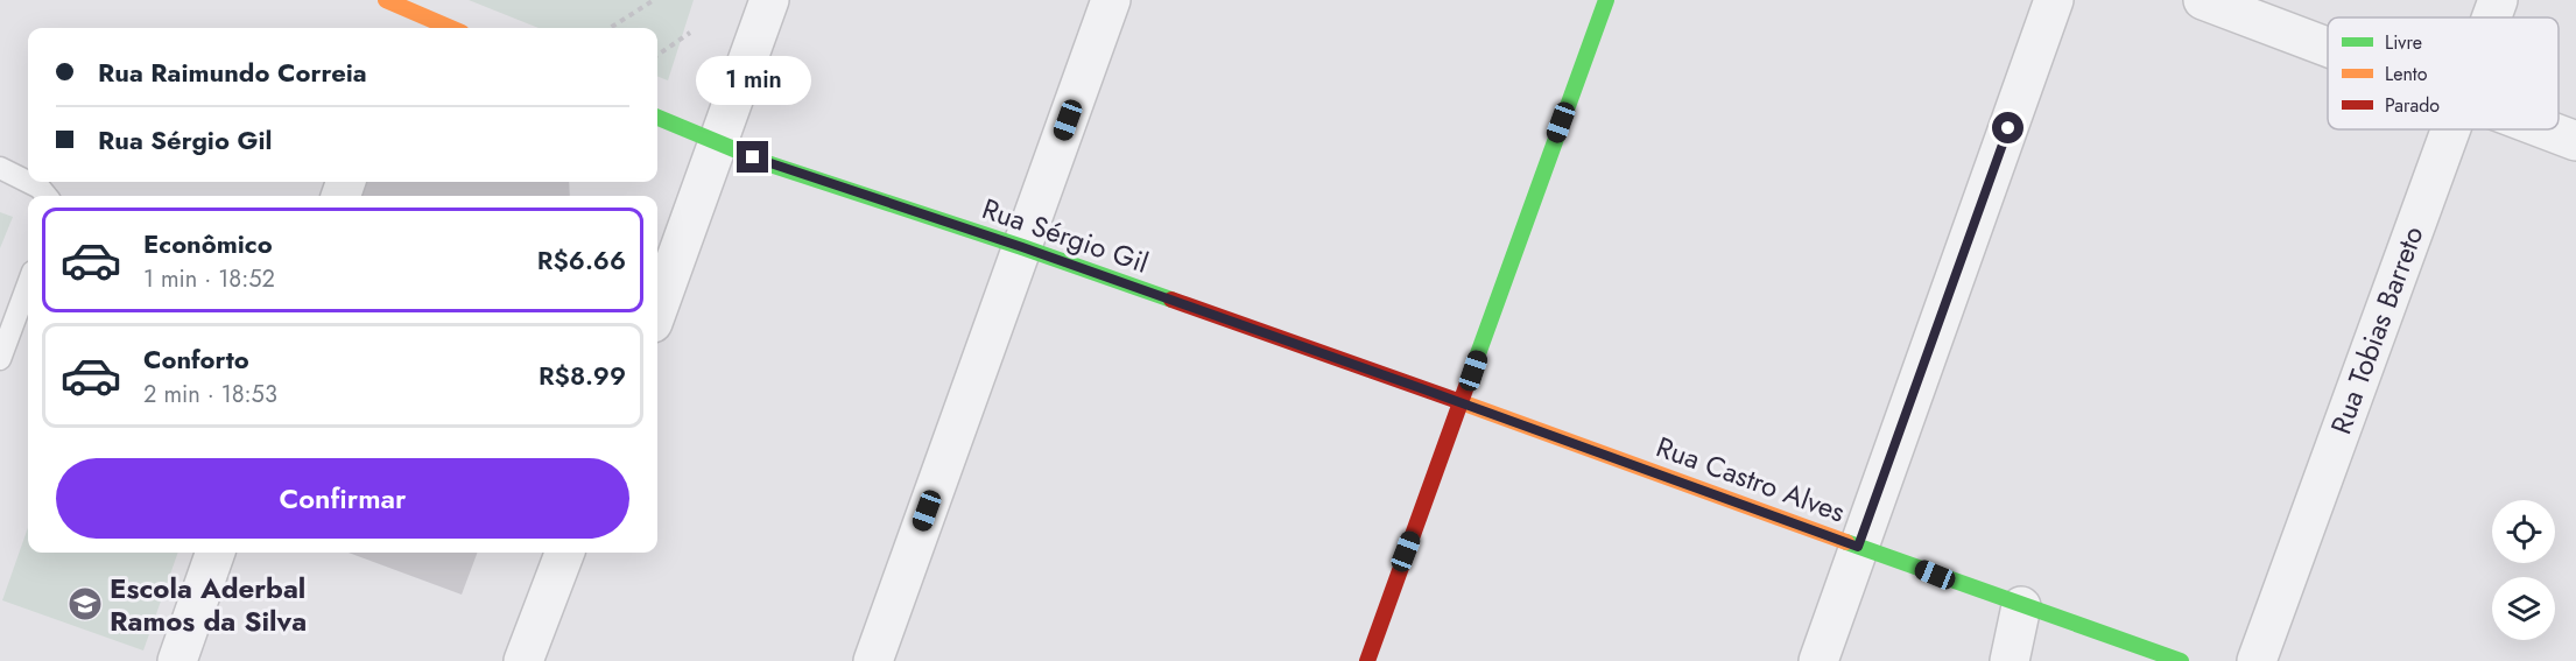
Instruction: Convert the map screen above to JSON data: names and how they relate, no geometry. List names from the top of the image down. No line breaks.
{"streets":{"main road":["Rua Sérgio Gil","Rua Castro Alves"],"street":["Rua Tobias Barreto"]},"crossings":[["Rua Sérgio Gil","Rua Castro Alves"]],"places":{"school or university":["Escola Aderbal Ramos da Silva"]},"legend":["Livre","Lento","Parado"],"page":{"banner":["Rua Raimundo Correia","Rua Sérgio Gil"],"bubble":"1 min","list":[{"name":"Econômico","note":"1 min · 18:52","value":"R$6.66"},{"name":"Conforto","note":"2 min · 18:53","value":"R$8.99"}],"buttons":"Confirmar"}}
